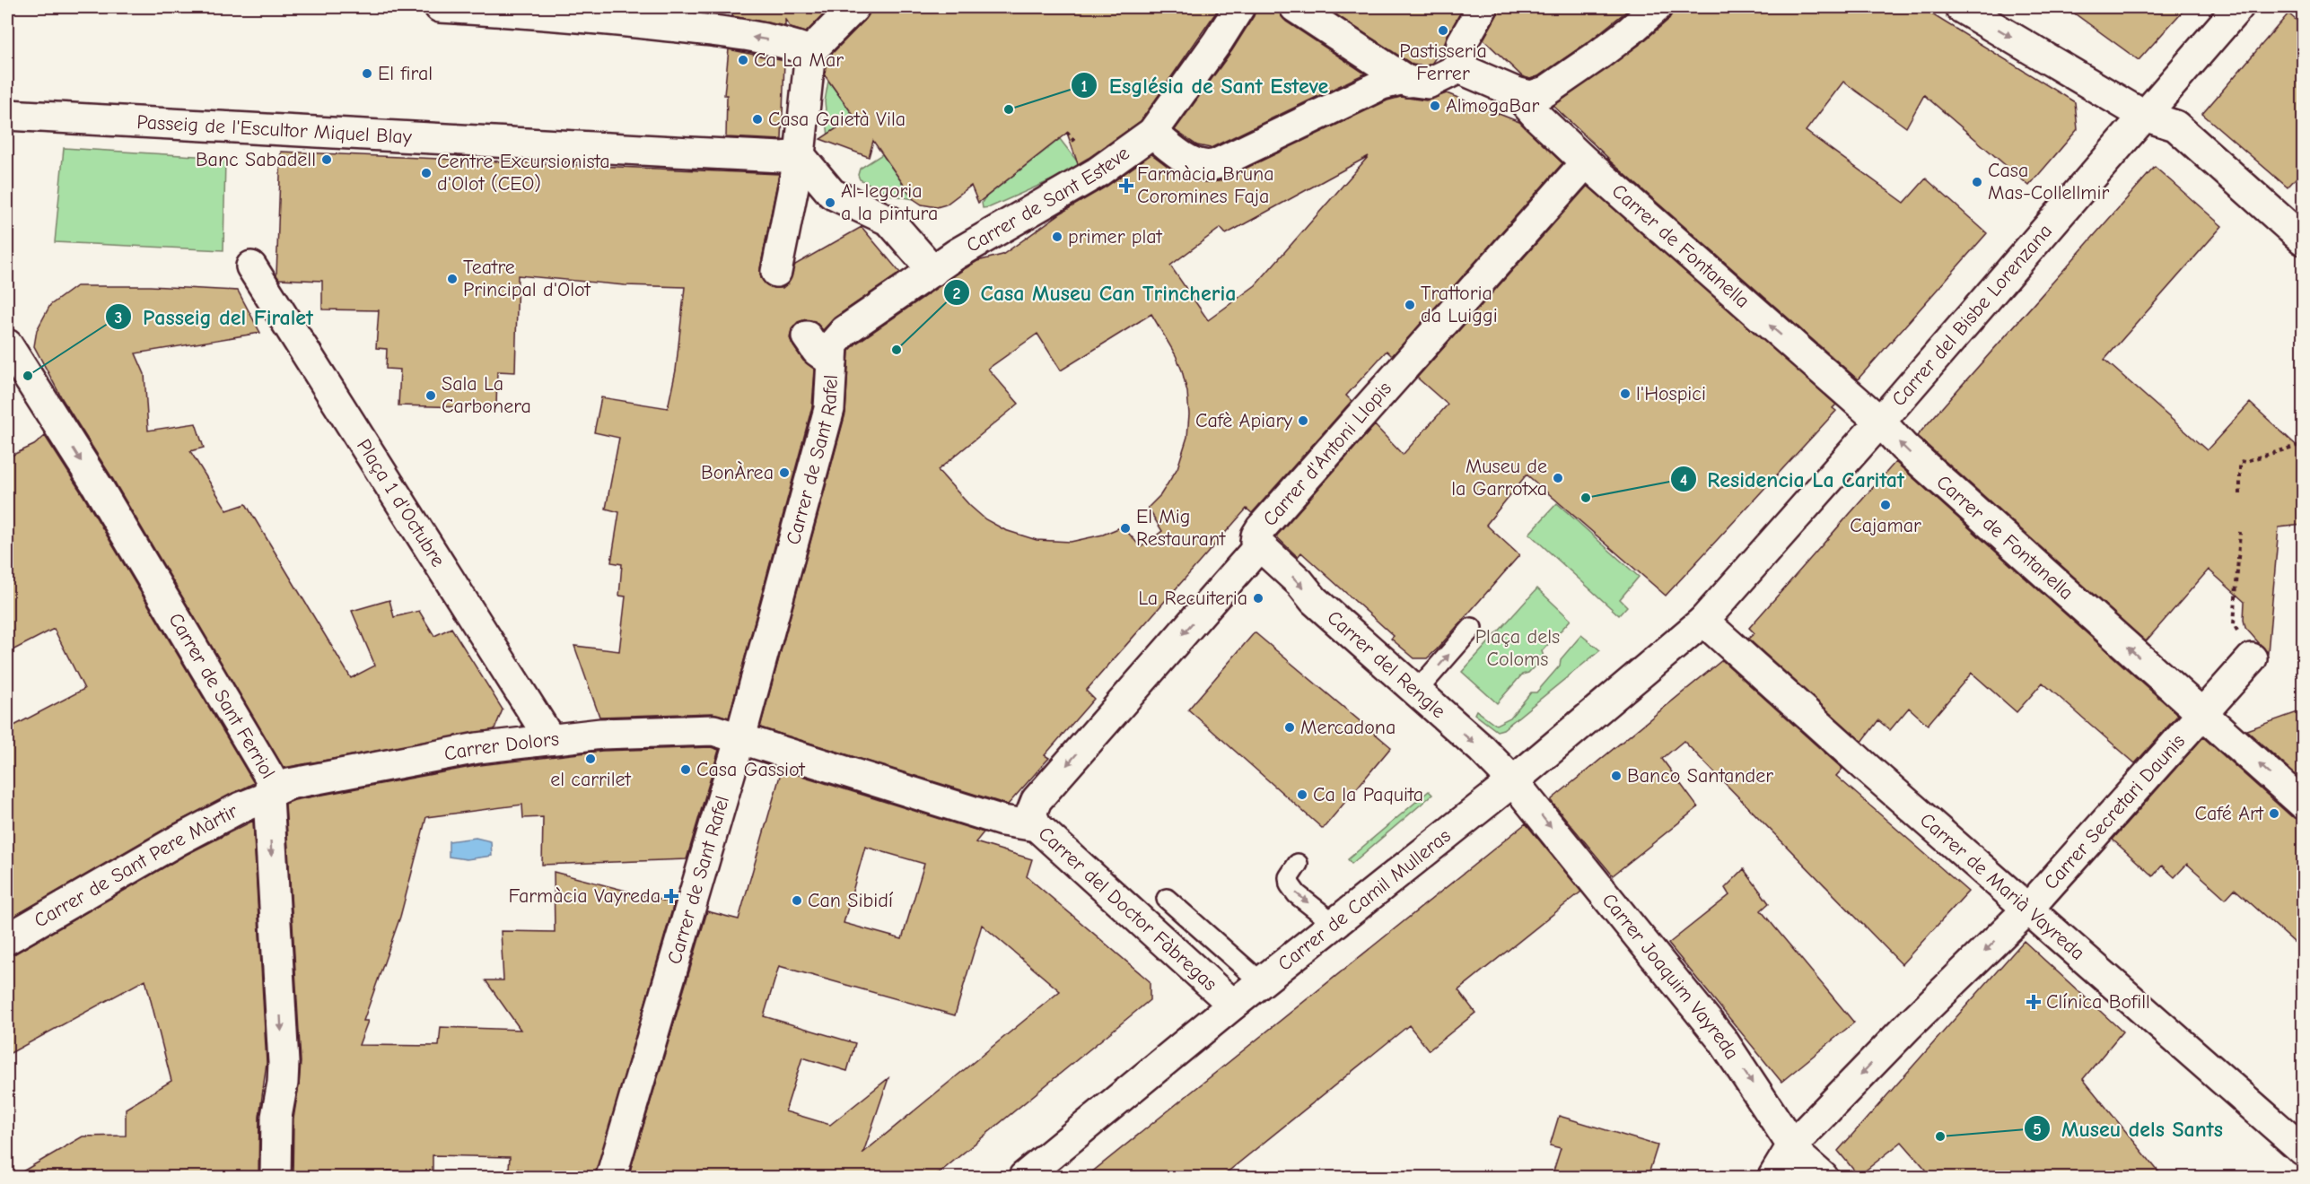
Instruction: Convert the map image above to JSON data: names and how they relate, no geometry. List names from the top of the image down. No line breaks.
{"streets":{"street":["Passeig de l'Escultor Miquel Blay","Carrer de Sant Esteve","Carrer de Fontanella","Carrer del Bisbe Lorenzana","Carrer d'Antoni Llopis","Carrer de Sant Rafel","Plaça 1 d'Octubre","Carrer del Rengle","Carrer de Sant Ferriol","Carrer Dolors","Carrer Secretari Daunis","Carrer de Sant Pere Màrtir","Carrer de Marià Vayreda","Carrer de Camil Mulleras","Carrer del Doctor Fàbregas","Carrer Joaquim Vayreda"]},"crossings":[["Carrer de Sant Esteve","Carrer de Sant Rafel"],["Carrer de Fontanella","Carrer del Bisbe Lorenzana"],["Carrer de Fontanella","Carrer d'Antoni Llopis"],["Carrer de Fontanella","Carrer Secretari Daunis"],["Carrer del Bisbe Lorenzana","Carrer de Marià Vayreda"],["Carrer del Bisbe Lorenzana","Carrer de Camil Mulleras"],["Carrer d'Antoni Llopis","Carrer del Rengle"],["Carrer d'Antoni Llopis","Carrer del Doctor Fàbregas"],["Carrer de Sant Rafel","Carrer Dolors"],["Carrer de Sant Rafel","Carrer del Doctor Fàbregas"],["Plaça 1 d'Octubre","Carrer Dolors"],["Carrer del Rengle","Carrer de Camil Mulleras"],["Carrer del Rengle","Carrer Joaquim Vayreda"],["Carrer de Sant Ferriol","Carrer Dolors"],["Carrer de Sant Ferriol","Carrer de Sant Pere Màrtir"],["Carrer Dolors","Carrer de Sant Pere Màrtir"],["Carrer Dolors","Carrer del Doctor Fàbregas"],["Carrer Secretari Daunis","Carrer de Marià Vayreda"],["Carrer Secretari Daunis","Carrer Joaquim Vayreda"],["Carrer de Marià Vayreda","Carrer de Camil Mulleras"],["Carrer de Camil Mulleras","Carrer del Doctor Fàbregas"],["Carrer de Camil Mulleras","Carrer Joaquim Vayreda"]],"one_way":["Carrer de Fontanella","Carrer d'Antoni Llopis","Carrer del Rengle","Carrer de Sant Ferriol","Carrer Secretari Daunis","Carrer Joaquim Vayreda"],"parks":["Plaça dels Coloms"],"places":{"other":["Pastisseria Ferrer","Ca La Mar","El firal","AlmogaBar","Església de Sant Esteve","Casa Gaietà Vila","Banc Sabadell","Centre Excursionista d'Olot (CEO)","Casa Mas-Collellmir","Al-legoria a la pintura","primer plat","Teatre Principal d'Olot","Trattoria da Luiggi","Casa Museu Can Trincheria","Passeig del Firalet","l'Hospici","Sala La Carbonera","Cafè Apiary","BonÀrea","Museu de la Garrotxa","Residencia La Caritat","Cajamar","El Mig Restaurant","La Recuiteria","Mercadona","el carrilet","Casa Gassiot","Banco Santander","Ca la Paquita","Café Art","Can Sibidí","Museu dels Sants"],"health":["Farmàcia Bruna Coromines Faja","Farmàcia Vayreda","Clínica Bofill"]}}
